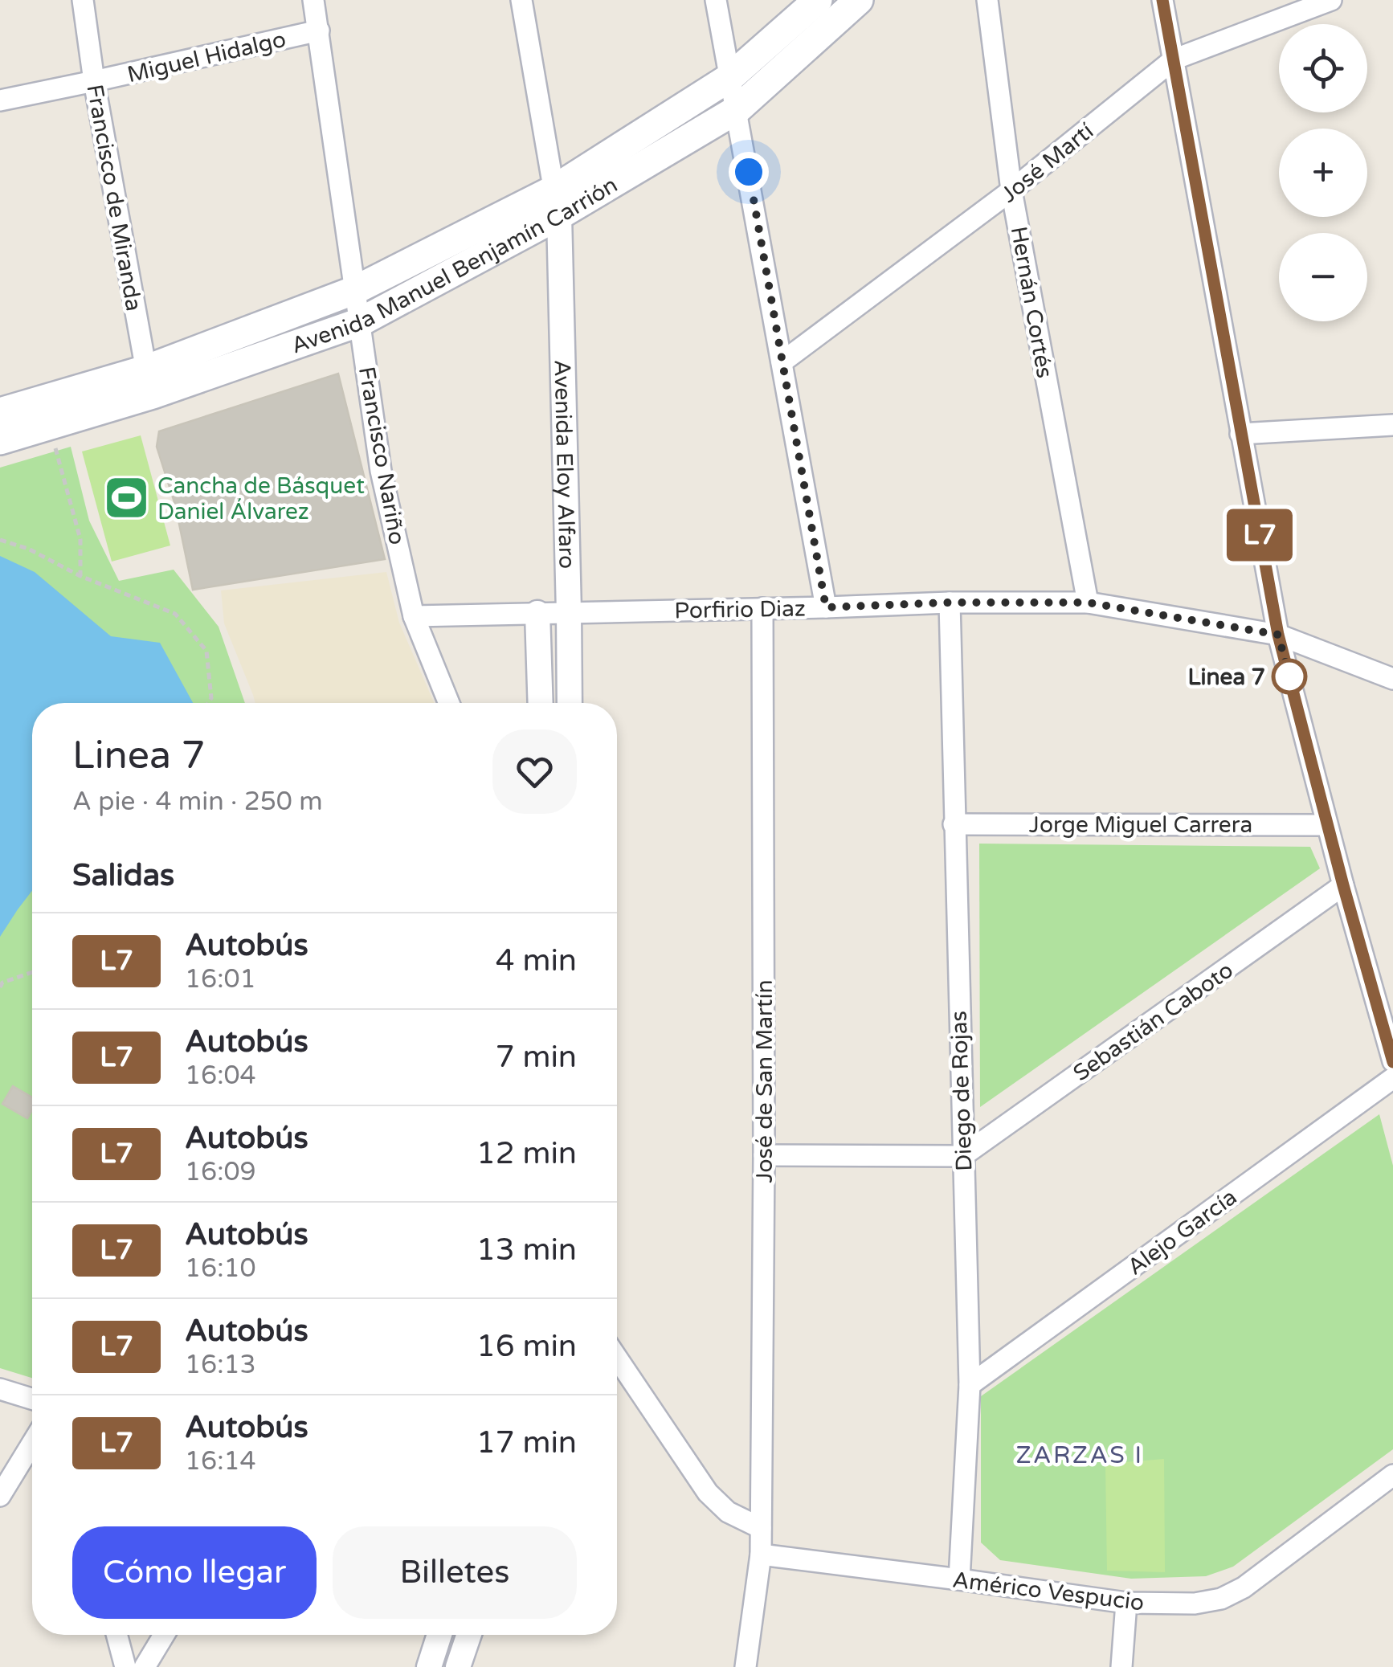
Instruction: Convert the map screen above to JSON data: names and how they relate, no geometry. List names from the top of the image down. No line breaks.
{"streets":{"main road":["Avenida Manuel Benjamín Carrión"],"street":["Miguel Hidalgo","José Martí","Francisco de Miranda","Hernán Cortés","Francisco Nariño","Avenida Eloy Alfaro","Porfirio Diaz","Jorge Miguel Carrera","Sebastián Caboto","José de San Martín","Diego de Rojas","Alejo García","Américo Vespucio"]},"crossings":[["Miguel Hidalgo","Francisco de Miranda"],["Miguel Hidalgo","Francisco Nariño"],["José Martí","Hernán Cortés"],["Francisco de Miranda","Avenida Manuel Benjamín Carrión"],["Avenida Manuel Benjamín Carrión","Francisco Nariño"],["Avenida Manuel Benjamín Carrión","Avenida Eloy Alfaro"],["Hernán Cortés","Porfirio Diaz"],["Francisco Nariño","Porfirio Diaz"],["Avenida Eloy Alfaro","Porfirio Diaz"],["Porfirio Diaz","José de San Martín"],["Porfirio Diaz","Diego de Rojas"],["Jorge Miguel Carrera","Diego de Rojas"],["Sebastián Caboto","Diego de Rojas"],["José de San Martín","Américo Vespucio"],["Diego de Rojas","Alejo García"],["Diego de Rojas","Américo Vespucio"]],"districts":["ZARZAS I"],"places":{"sports":["Cancha de Básquet Daniel Álvarez"],"other":["Linea 7"]},"lines":["bus line L7"],"page":{"on_map":"L7","map_buttons":["+","−"],"heading":[["Linea 7","A pie · 4 min · 250 m"],"Salidas"],"list":[{"mark":"L7","name":"Autobús","note":"16:01","value":"4 min"},{"mark":"L7","name":"Autobús","note":"16:04","value":"7 min"},{"mark":"L7","name":"Autobús","note":"16:09","value":"12 min"},{"mark":"L7","name":"Autobús","note":"16:10","value":"13 min"},{"mark":"L7","name":"Autobús","note":"16:13","value":"16 min"},{"mark":"L7","name":"Autobús","note":"16:14","value":"17 min"}],"buttons":["Cómo llegar","Billetes"]}}
